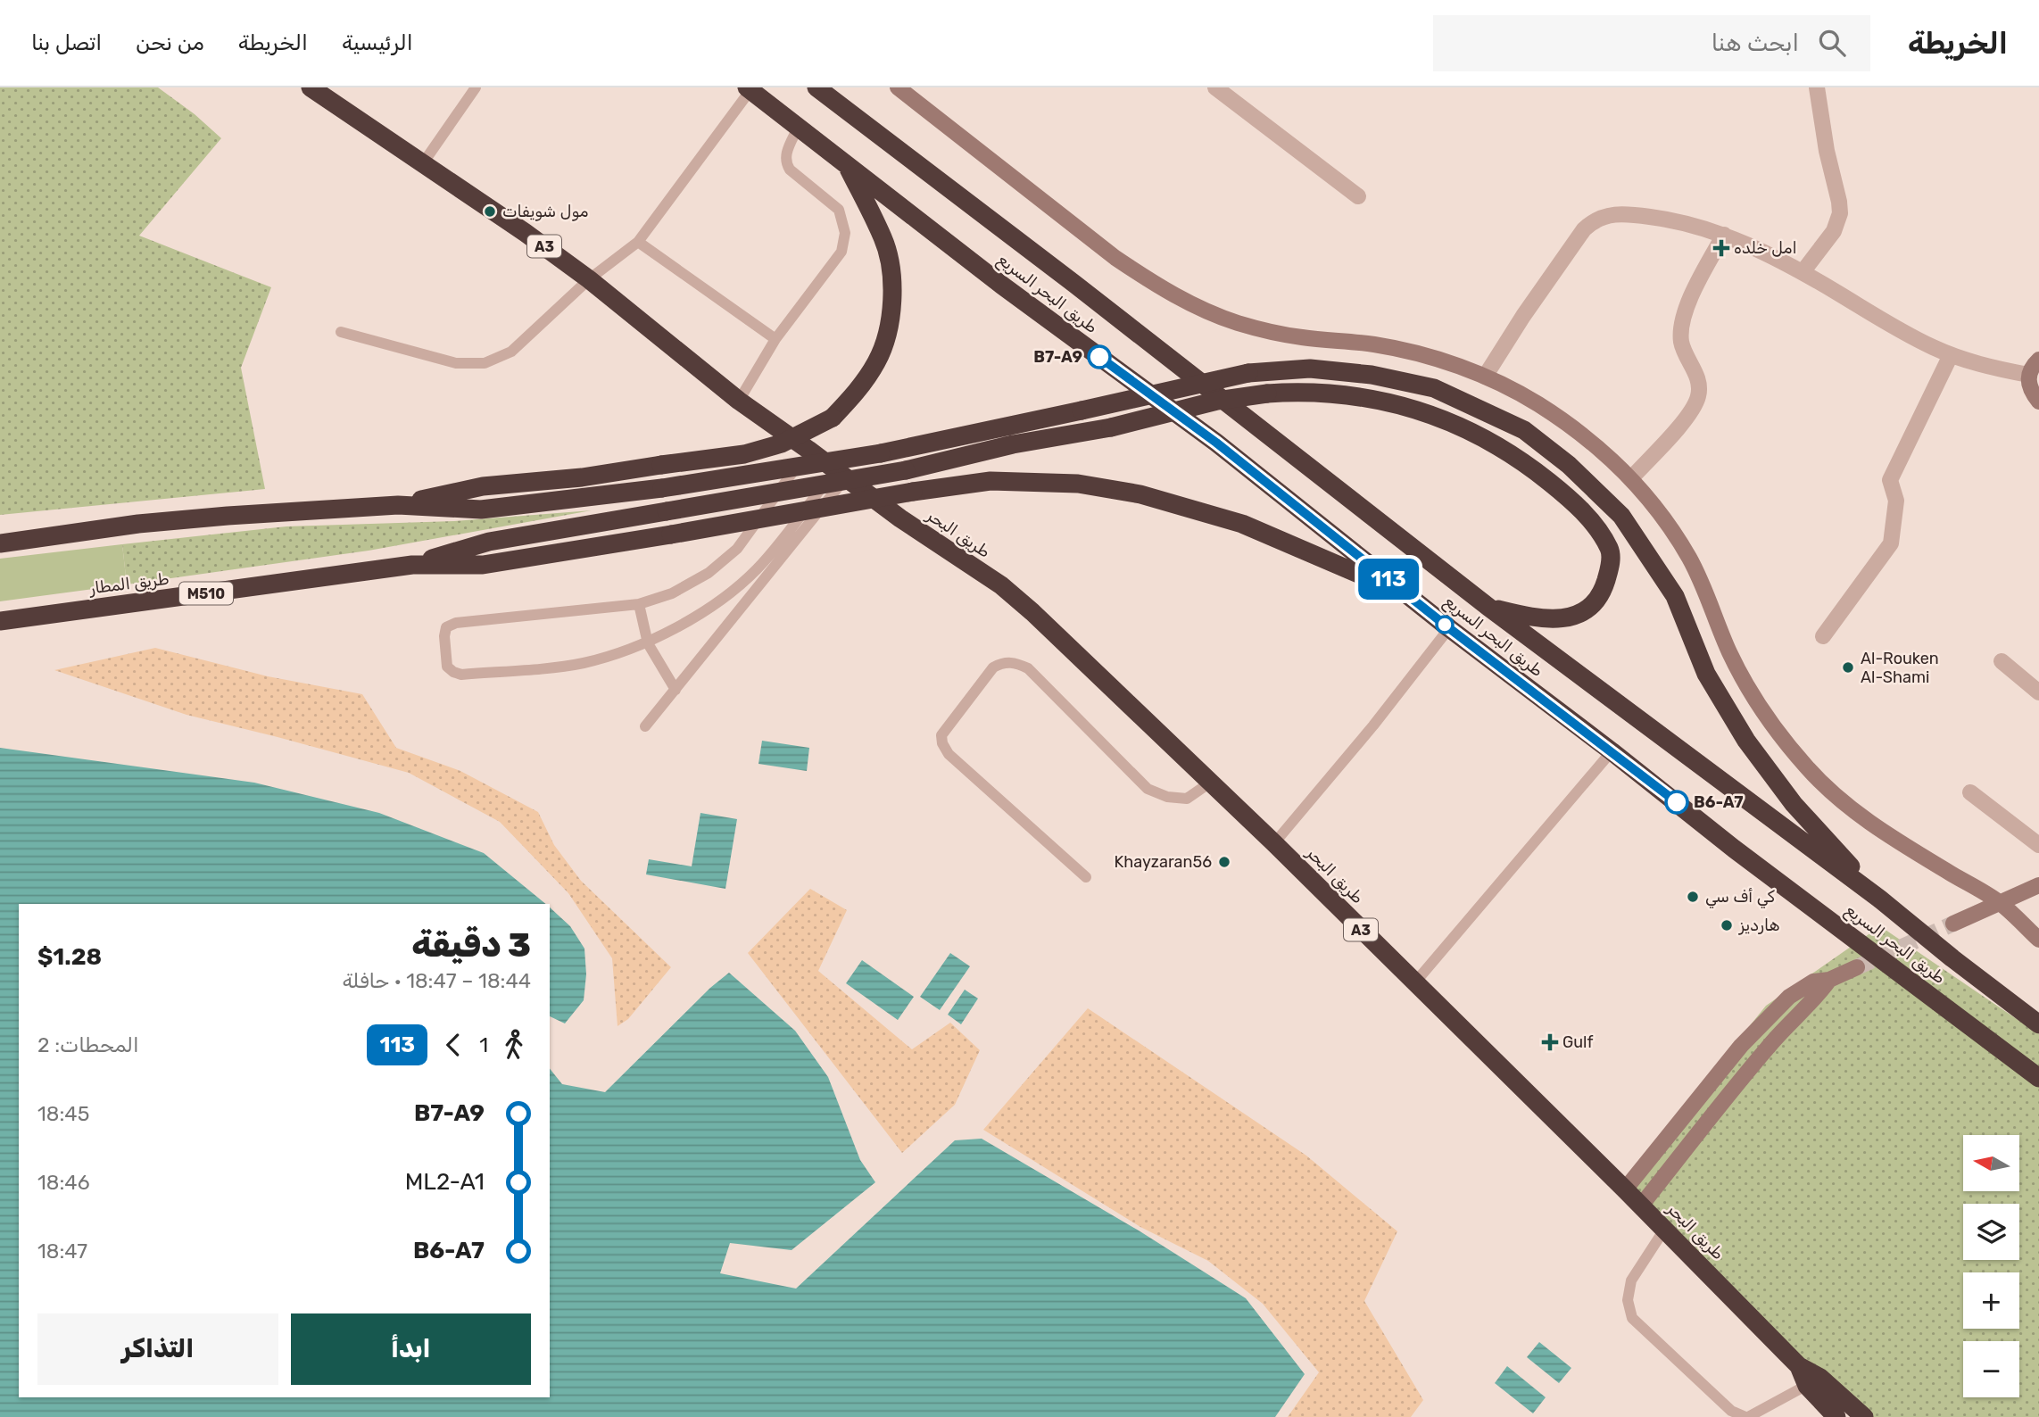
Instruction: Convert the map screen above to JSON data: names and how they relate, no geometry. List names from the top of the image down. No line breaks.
{"streets":{"highway":["A3","طريق البحر السريع","طريق البحر","طريق المطار","M510"]},"crossings":[["A3","طريق البحر"]],"places":{"other":["مول شويفات","B7-A9","Al-Rouken Al-Shami","B6-A7","Khayzaran56","كي أف سي","هارديز"],"health":["امل خلده","Gulf"]},"lines":["bus line 113"],"north":"left","page":{"header":"الخريطة","search":"ابحث هنا","nav":["الرئيسية","الخريطة","من نحن","اتصل بنا"],"on_map":"113","heading":["3 دقيقة","18:44 – 18:47 · حافلة","$1.28"],"legs":["1","113","المحطات: 2"],"list":[{"name":"B7-A9","value":"18:45"},{"name":"ML2-A1","value":"18:46"},{"name":"B6-A7","value":"18:47"}],"map_buttons":["+","−"],"buttons":["ابدأ","التذاكر"]}}
